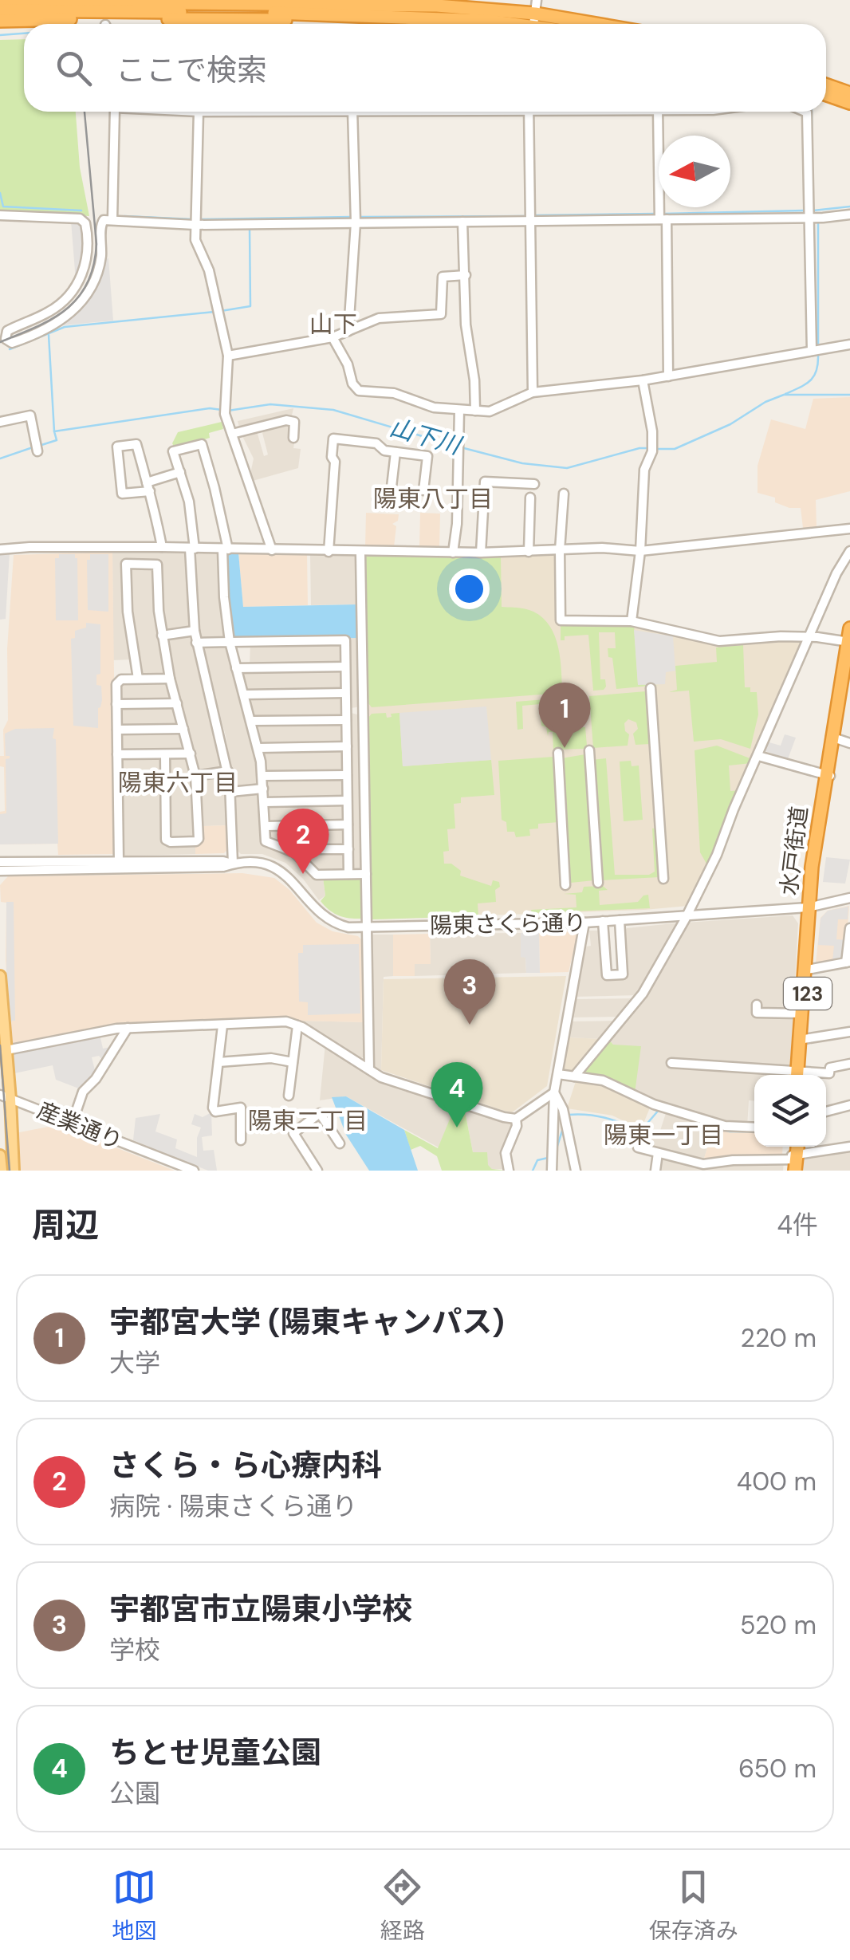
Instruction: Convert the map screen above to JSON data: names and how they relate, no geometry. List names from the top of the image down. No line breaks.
{"streets":{"highway":["水戸街道","123"],"street":["陽東さくら通り","産業通り"]},"crossings":[["水戸街道","陽東さくら通り"]],"districts":["山下","陽東八丁目","陽東六丁目","陽東二丁目","陽東一丁目"],"water":["山下川"],"north":"left","page":{"search":"ここで検索","pins":["1","2","3","4"],"heading":["周辺","4件"],"list":[{"mark":"1","name":"宇都宮大学 (陽東キャンパス)","note":"大学","value":"220 m"},{"mark":"2","name":"さくら・ら心療内科","note":"病院 · 陽東さくら通り","value":"400 m"},{"mark":"3","name":"宇都宮市立陽東小学校","note":"学校","value":"520 m"},{"mark":"4","name":"ちとせ児童公園","note":"公園","value":"650 m"}],"nav":["地図","経路","保存済み"]}}
